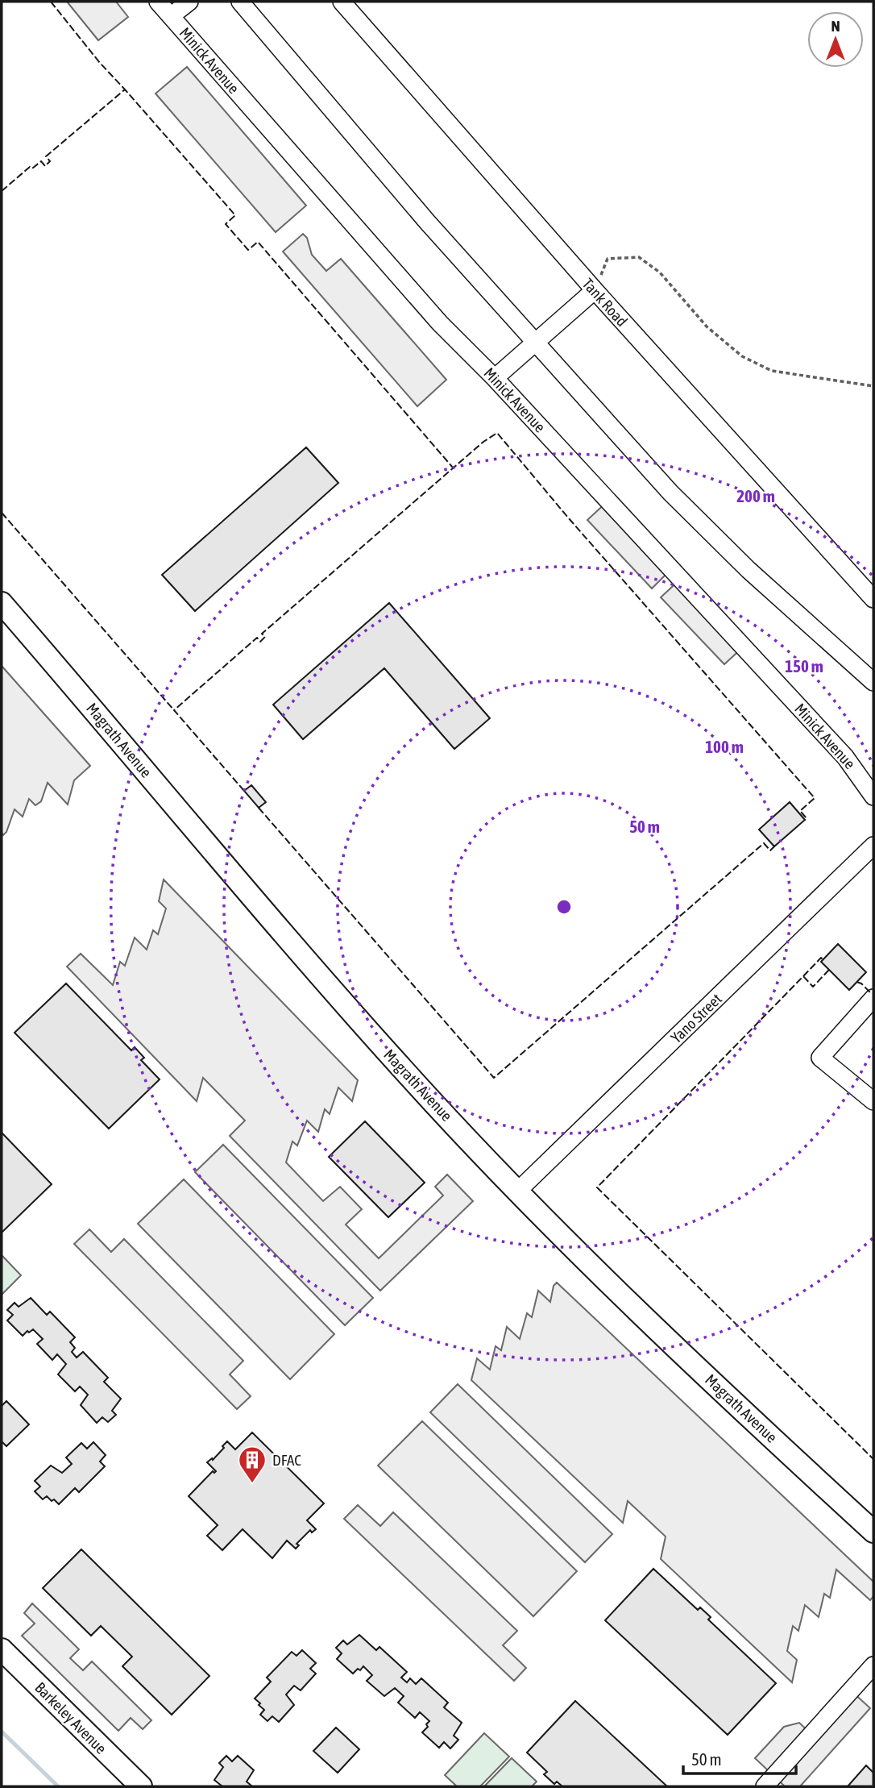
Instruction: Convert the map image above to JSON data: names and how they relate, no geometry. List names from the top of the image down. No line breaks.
{"streets":{"main road":["Magrath Avenue","Barkeley Avenue"],"street":["Minick Avenue","Tank Road","Yano Street"]},"crossings":[["Magrath Avenue","Yano Street"]],"places":{"building":["DFAC"]},"scale_bar":"50 m","north":"top","rings":["200 m","150 m","100 m","50 m"]}
